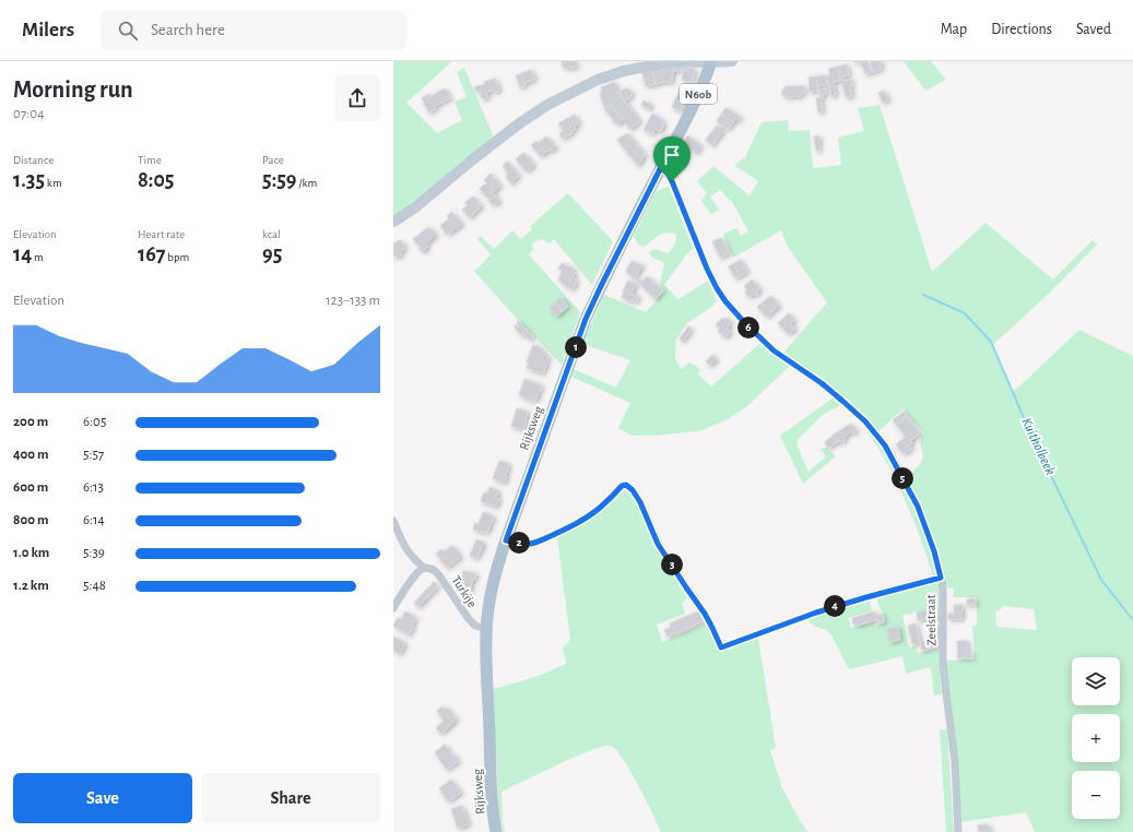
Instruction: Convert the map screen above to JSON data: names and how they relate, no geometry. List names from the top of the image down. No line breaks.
{"streets":{"main road":["N60b","Rijksweg"],"street":["Turkije","Zeelstraat"]},"crossings":[["Rijksweg","Turkije"],["Rijksweg","Zeelstraat"]],"water":["Kuitholbeek"],"page":{"header":"Milers","search":"Search here","nav":["Map","Directions","Saved"],"heading":["Morning run","07:04"],"stats":[["Distance","1.35 km"],["Time","8:05"],["Pace","5:59 /km"],["Elevation","14 m"],["Heart rate","167 bpm"],["kcal","95"]],"chart":["Elevation","123–133 m"],"pins":["6","1","5","2","3","4"],"list":[{"name":"200 m","note":"6:05"},{"name":"400 m","note":"5:57"},{"name":"600 m","note":"6:13"},{"name":"800 m","note":"6:14"},{"name":"1.0 km","note":"5:39"},{"name":"1.2 km","note":"5:48"}],"map_buttons":["+","−"],"buttons":["Save","Share"]}}
